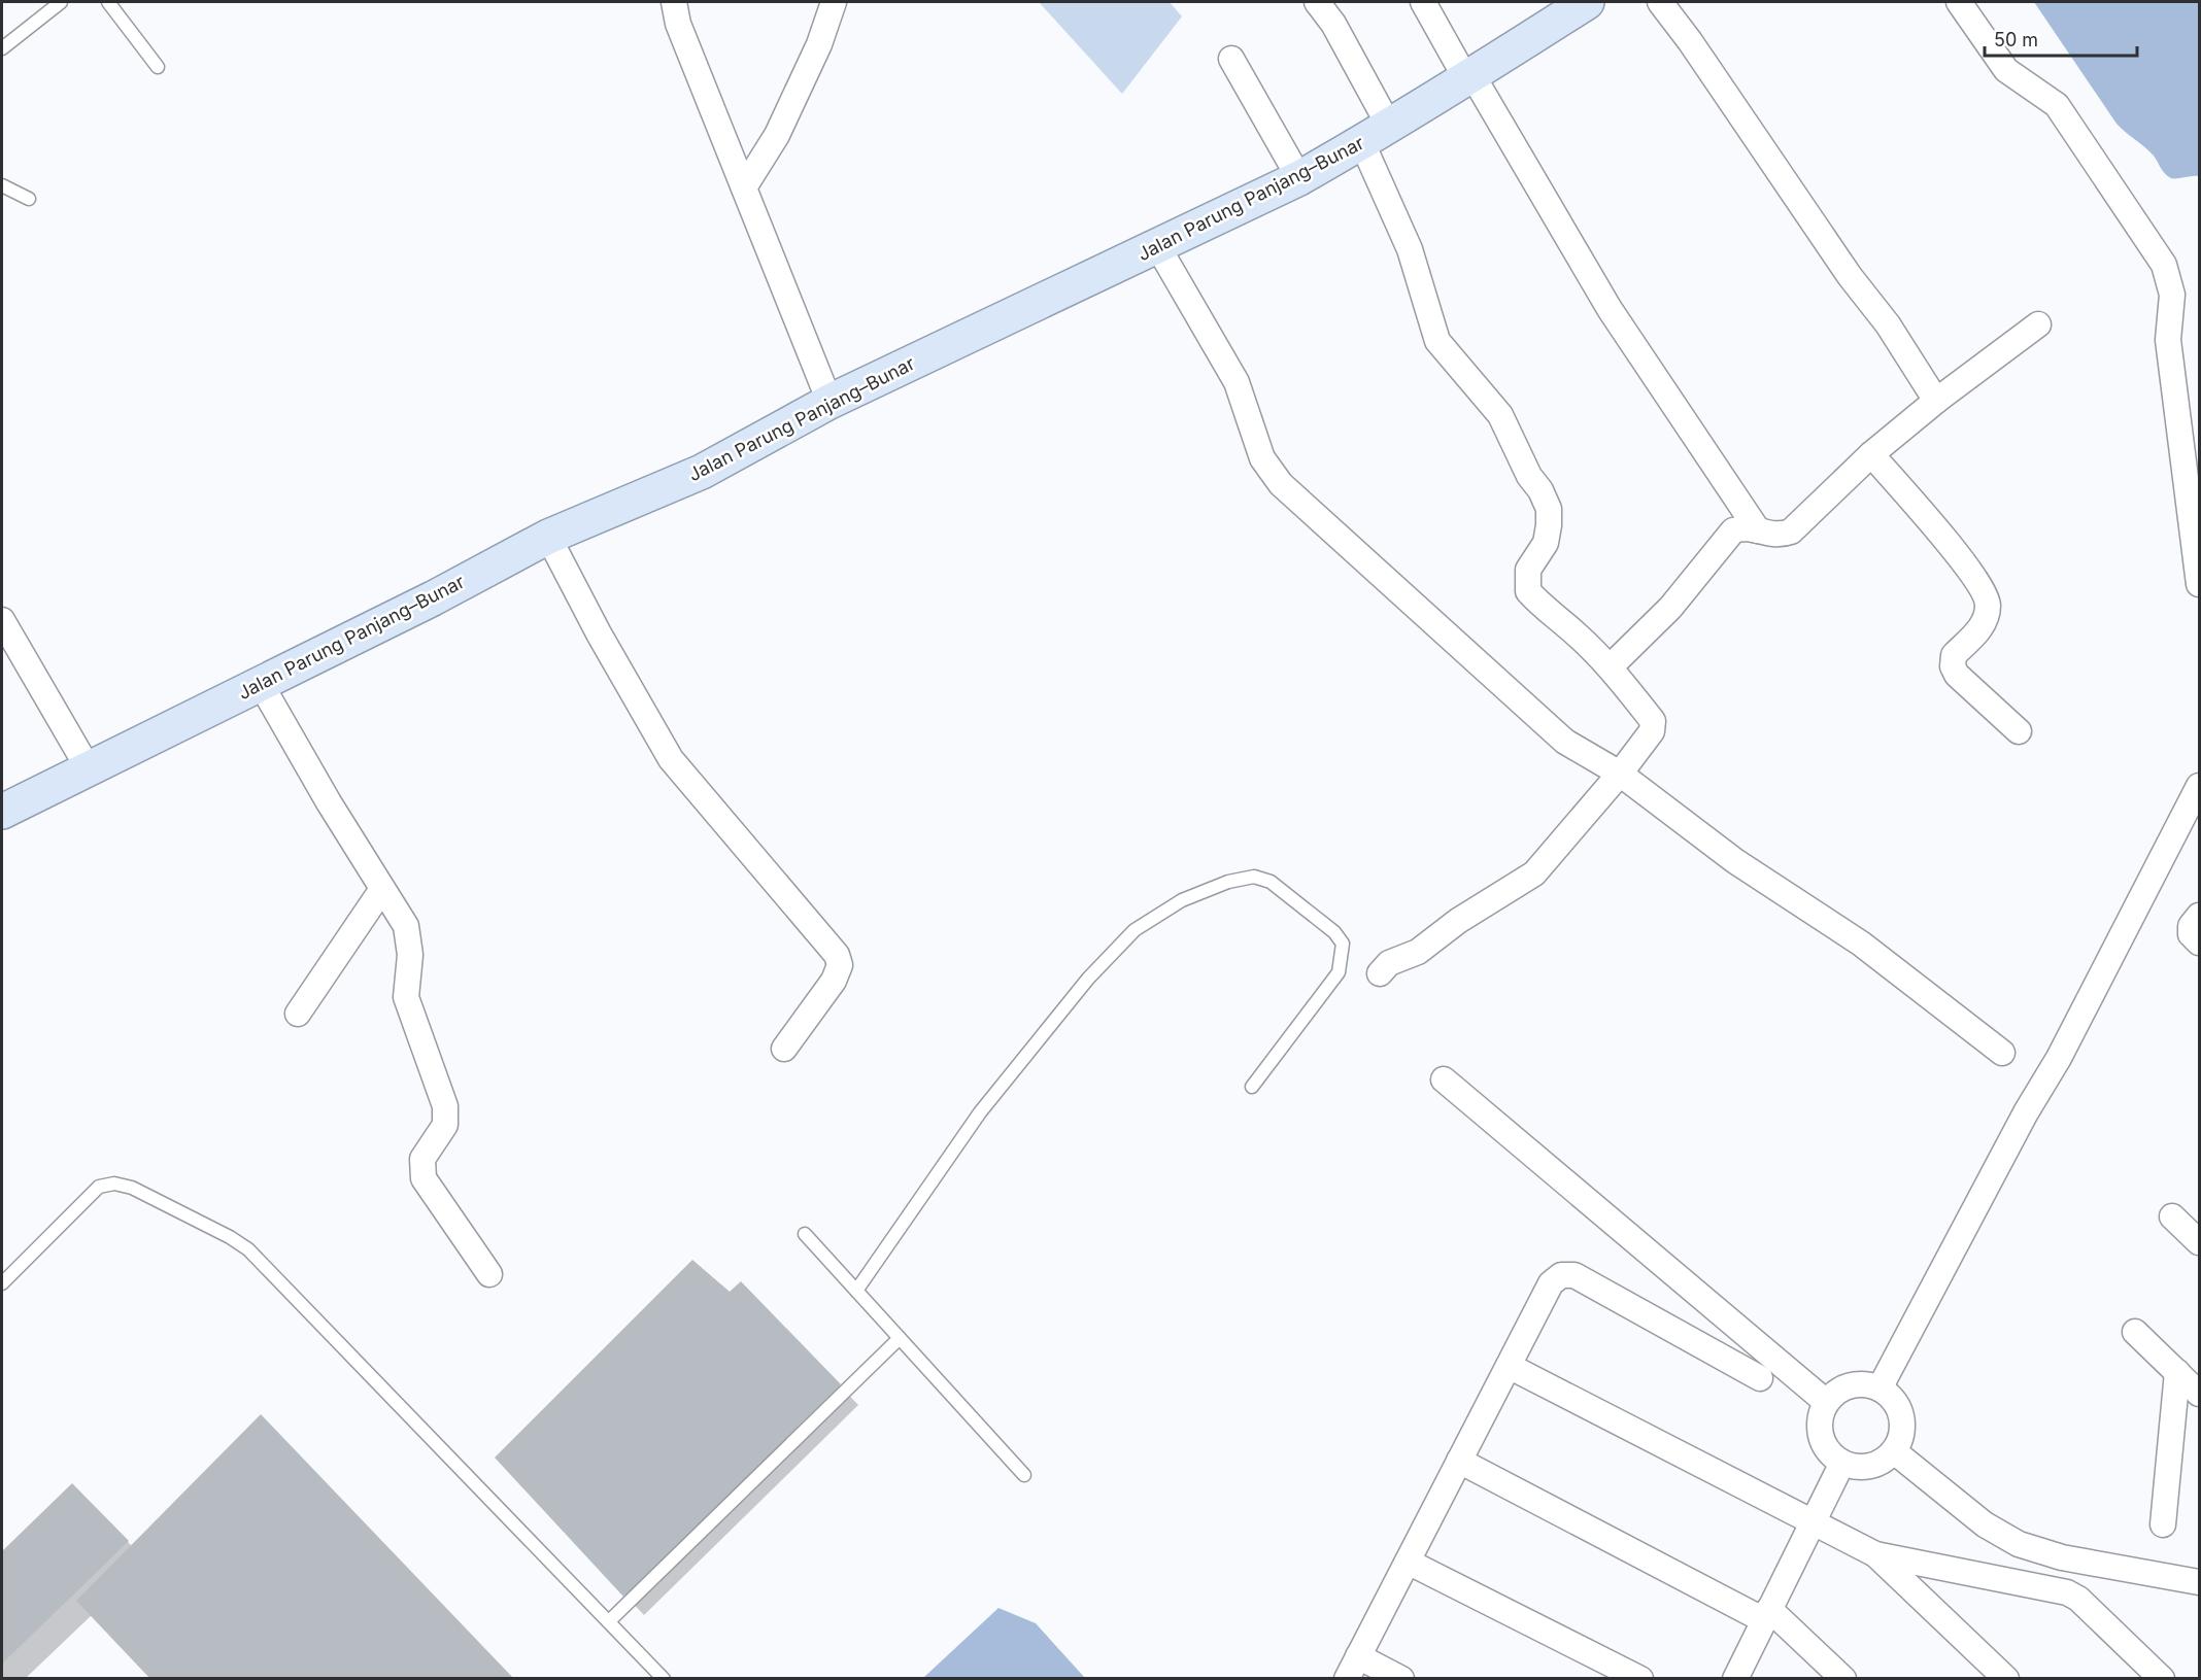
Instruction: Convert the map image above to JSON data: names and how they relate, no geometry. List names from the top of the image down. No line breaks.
{"streets":{"main road":["Jalan Parung Panjang–Bunar"]},"scale_bar":"50 m"}
